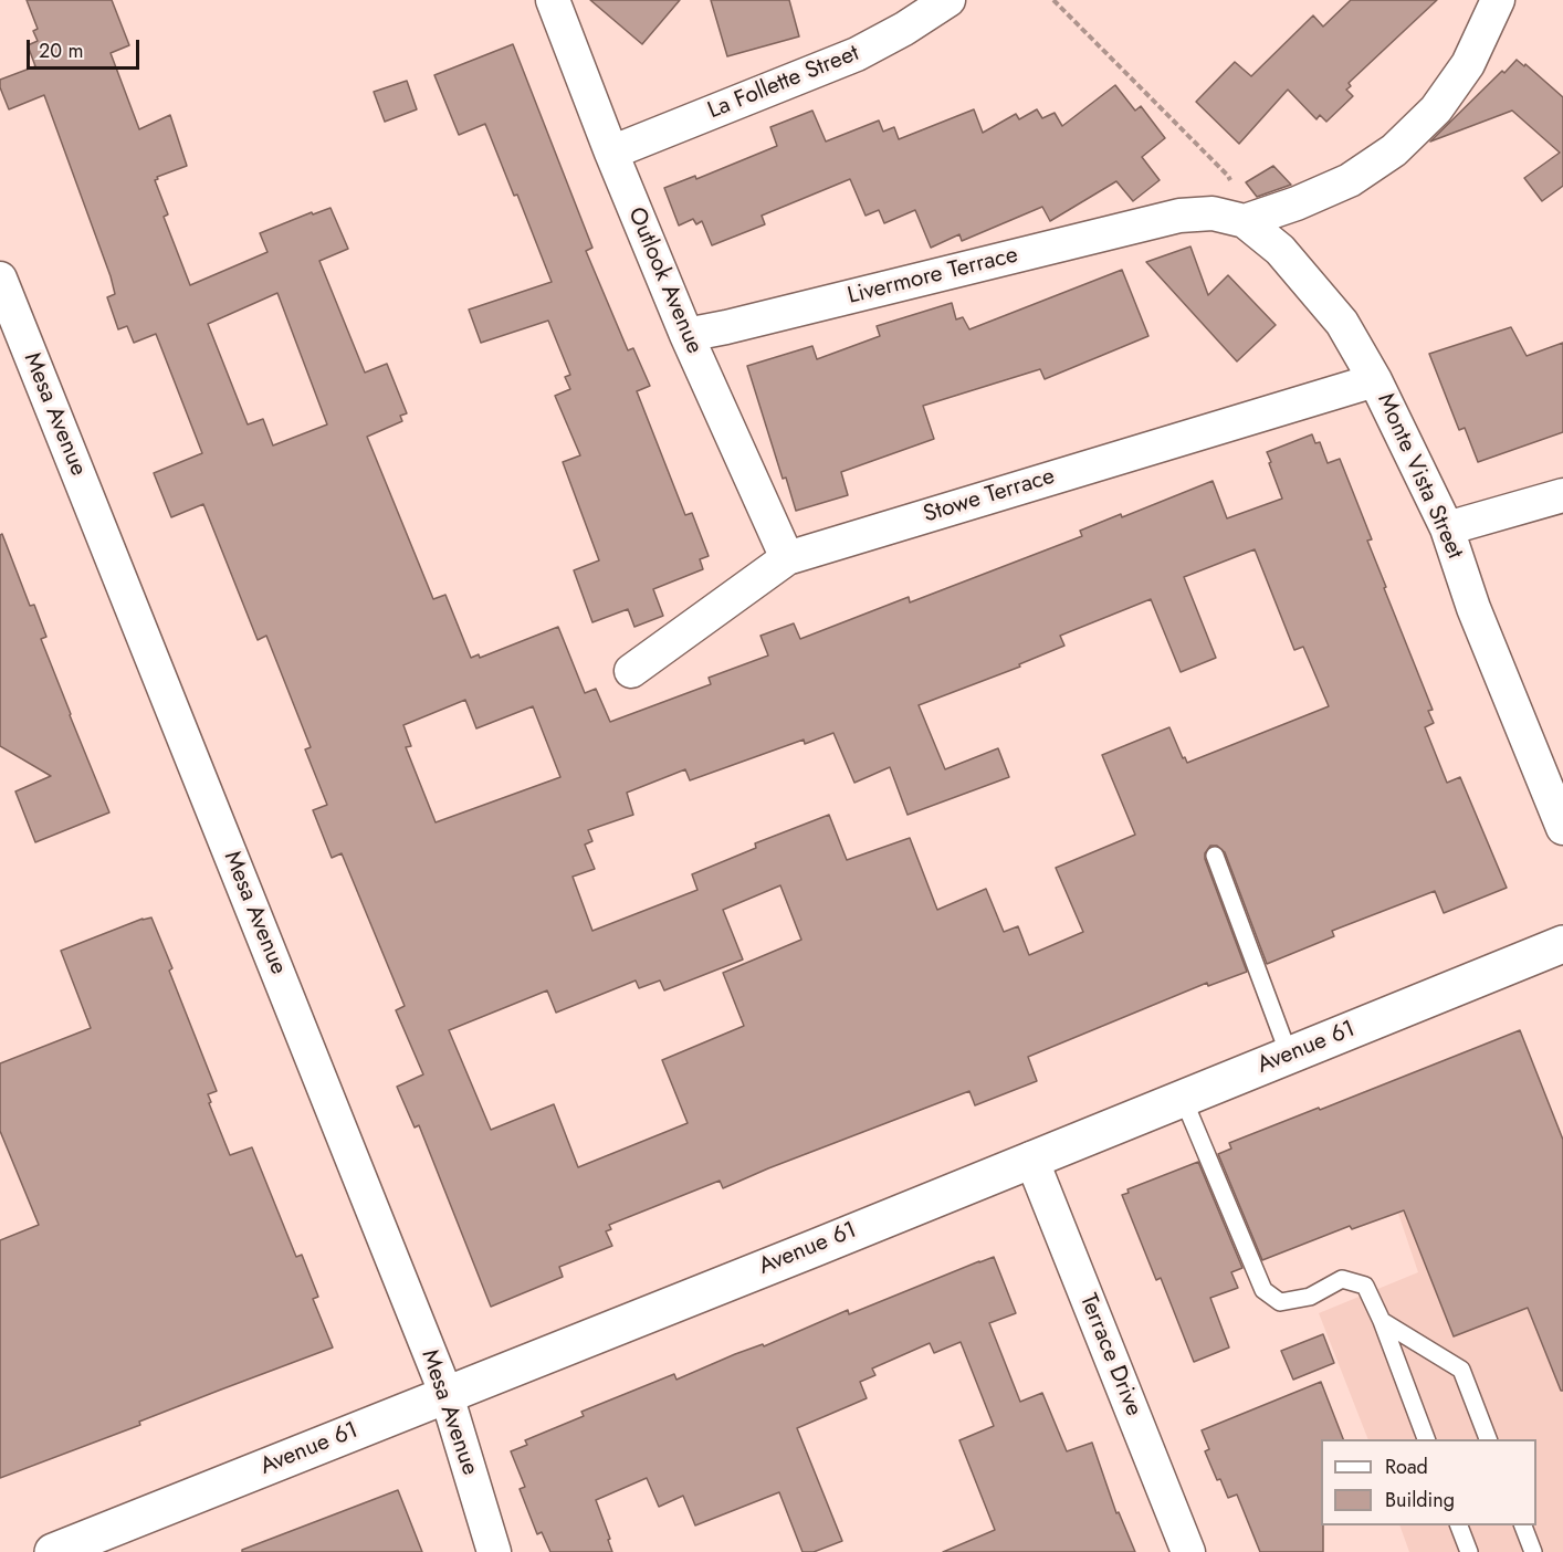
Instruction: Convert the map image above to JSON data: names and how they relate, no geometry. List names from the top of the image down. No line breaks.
{"streets":{"street":["La Follette Street","Livermore Terrace","Outlook Avenue","Mesa Avenue","Monte Vista Street","Stowe Terrace","Avenue 61","Terrace Drive"]},"crossings":[["La Follette Street","Outlook Avenue"],["Livermore Terrace","Outlook Avenue"],["Livermore Terrace","Monte Vista Street"],["Outlook Avenue","Stowe Terrace"],["Mesa Avenue","Avenue 61"],["Monte Vista Street","Stowe Terrace"],["Avenue 61","Terrace Drive"]],"legend":["Road","Building"],"scale_bar":"20 m"}
